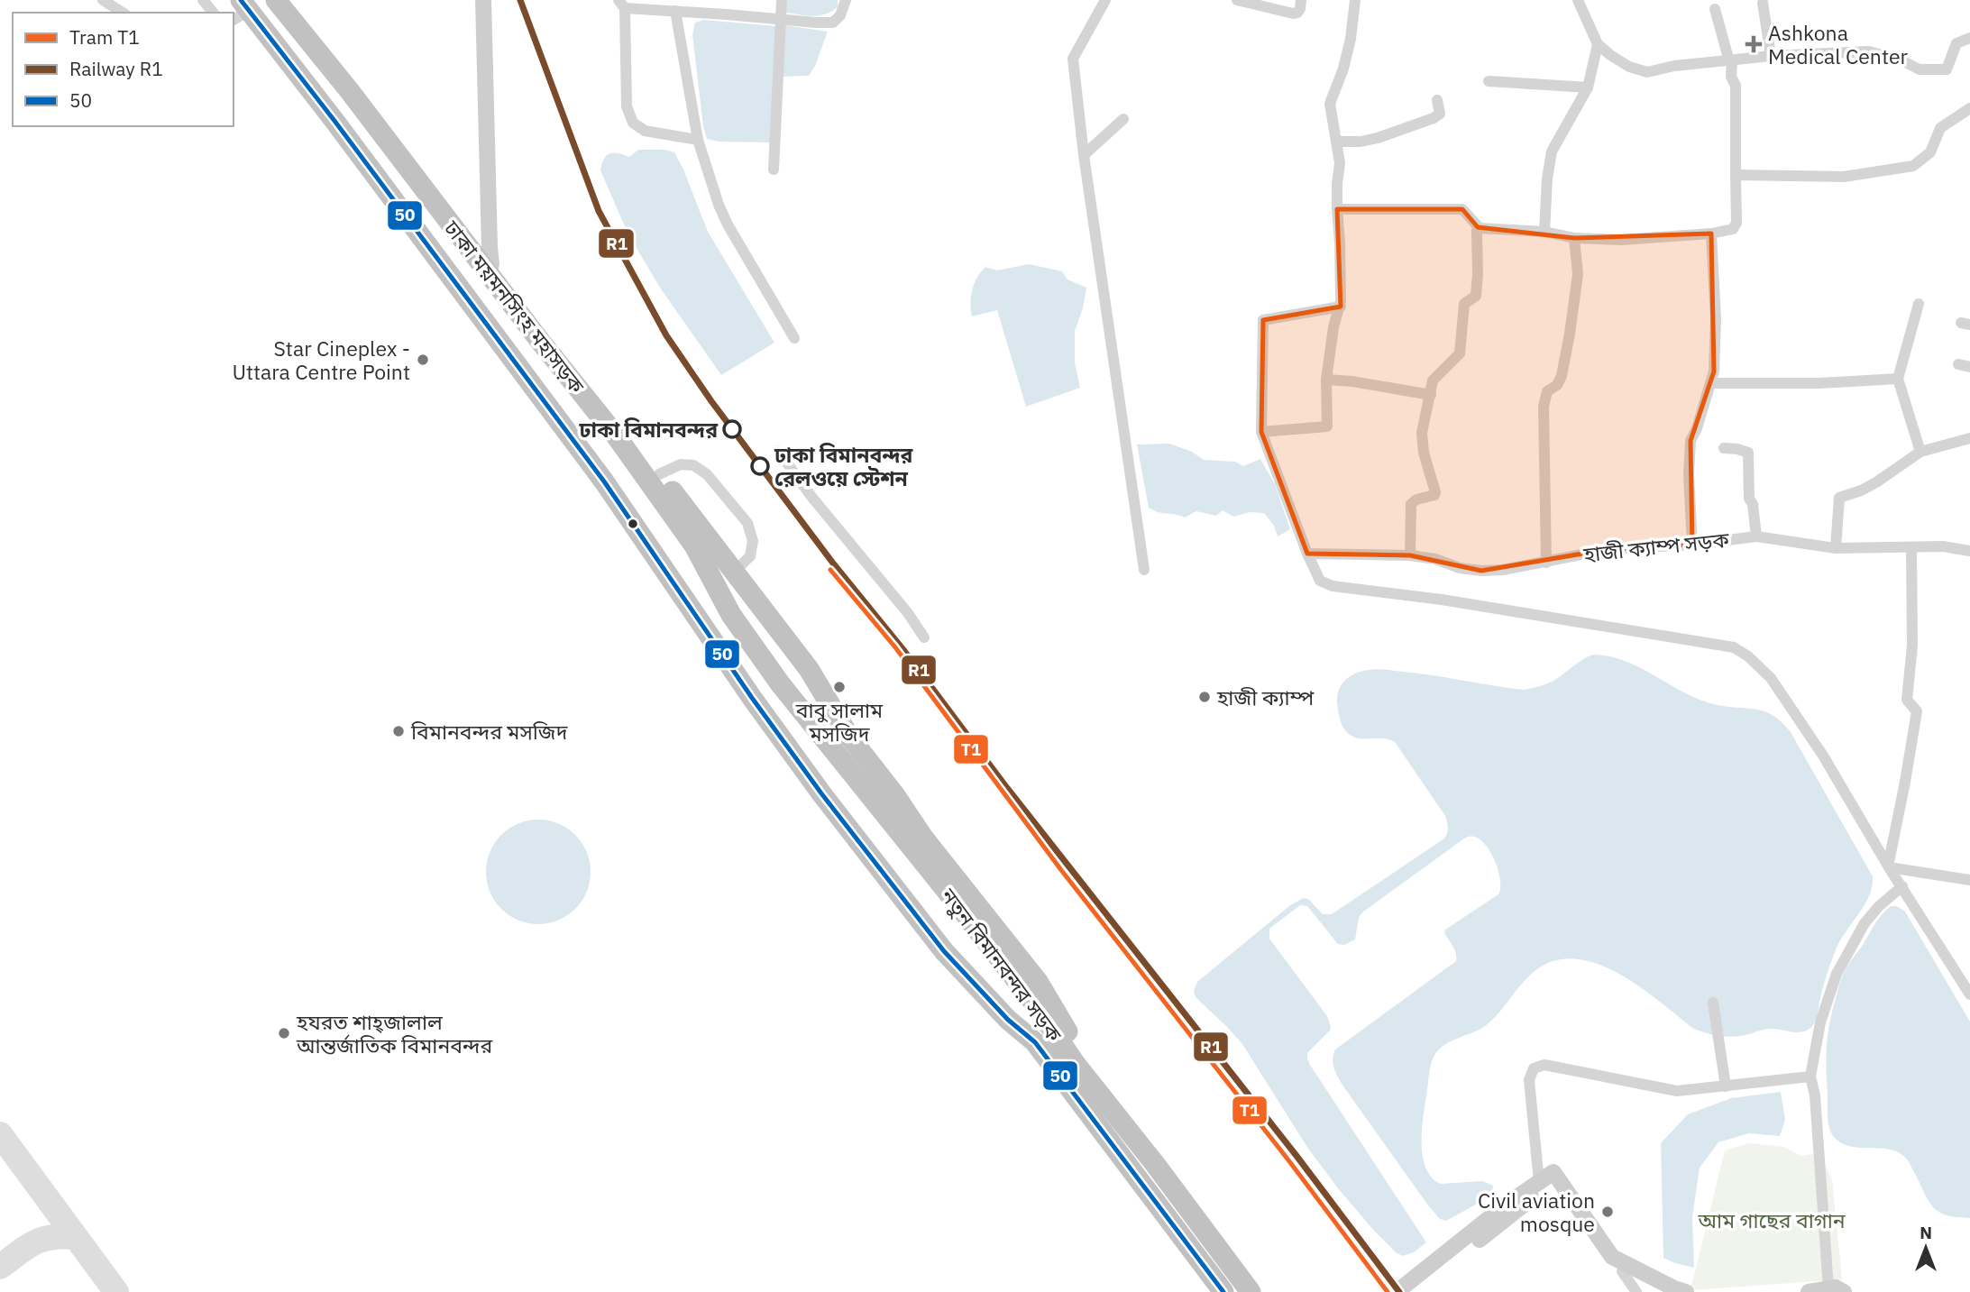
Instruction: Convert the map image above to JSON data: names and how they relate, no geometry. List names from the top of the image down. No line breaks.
{"streets":{"highway":["ঢাকা ময়মনসিংহ মহাসড়ক","নতুন বিমানবন্দর সড়ক"],"street":["হাজী ক্যাম্প সড়ক"]},"crossings":[["ঢাকা ময়মনসিংহ মহাসড়ক","নতুন বিমানবন্দর সড়ক"]],"parks":["আম গাছের বাগান"],"places":{"health":["Ashkona Medical Center"],"other":["Star Cineplex - Uttara Centre Point","ঢাকা বিমানবন্দর","ঢাকা বিমানবন্দর রেলওয়ে স্টেশন","বাবু সালাম মসজিদ","হাজী ক্যাম্প","বিমানবন্দর মসজিদ","হযরত শাহ্‌জালাল আন্তর্জাতিক বিমানবন্দর","Civil aviation mosque"]},"lines":["rail line R1","transit line 50","tram line T1"],"legend":["Tram T1","Railway R1","50"],"north":"top"}
